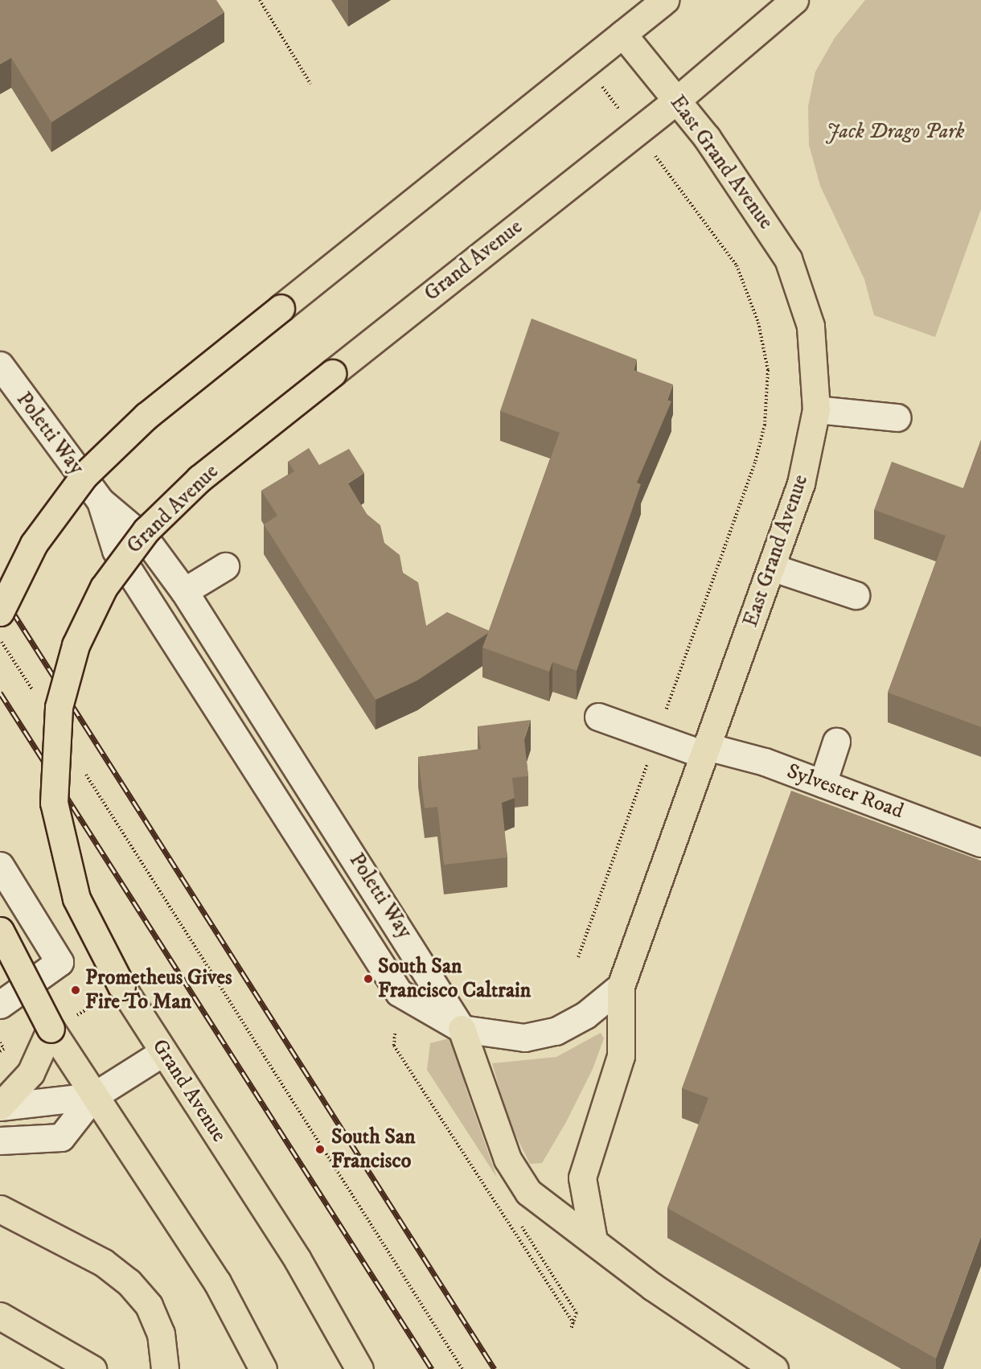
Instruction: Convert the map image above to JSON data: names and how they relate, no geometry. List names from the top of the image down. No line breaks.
{"streets":{"main road":["East Grand Avenue","Grand Avenue"],"street":["Poletti Way","Sylvester Road"]},"crossings":[["East Grand Avenue","Grand Avenue"],["East Grand Avenue","Sylvester Road"]],"parks":["Jack Drago Park"],"places":["South San Francisco Caltrain","Prometheus Gives Fire To Man","South San Francisco"]}
